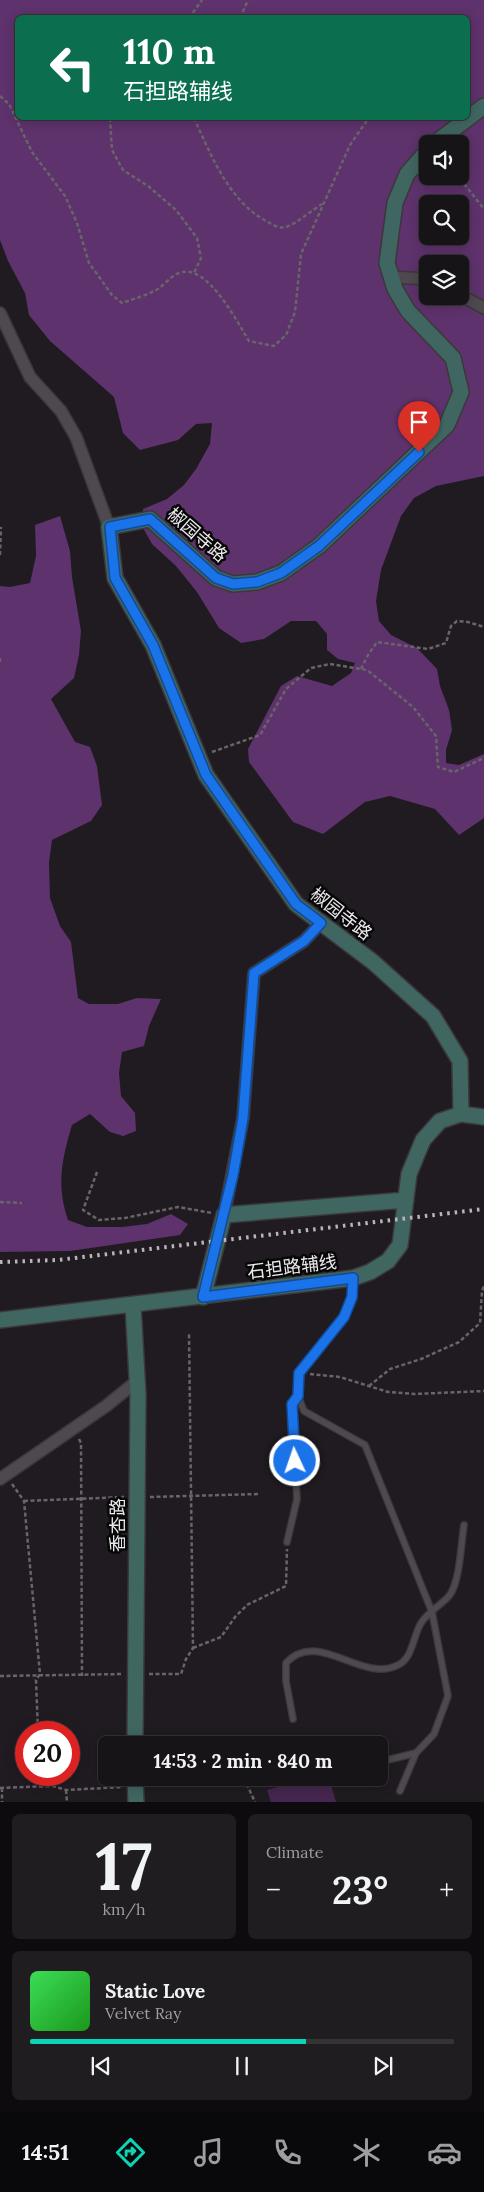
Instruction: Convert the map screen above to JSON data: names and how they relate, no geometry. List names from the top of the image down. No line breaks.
{"streets":{"street":["椒园寺路","石担路辅线","香杏路"]},"crossings":[["椒园寺路","石担路辅线"],["石担路辅线","香杏路"]],"page":{"turn":["110 m","石担路辅线"],"limit":"20","trip":"14:53 · 2 min · 840 m","tile":[["17","km/h"],"Climate"],"heat":["−","23°","+"],"song":["Static Love","Velvet Ray"],"tabs":"14:51"}}
